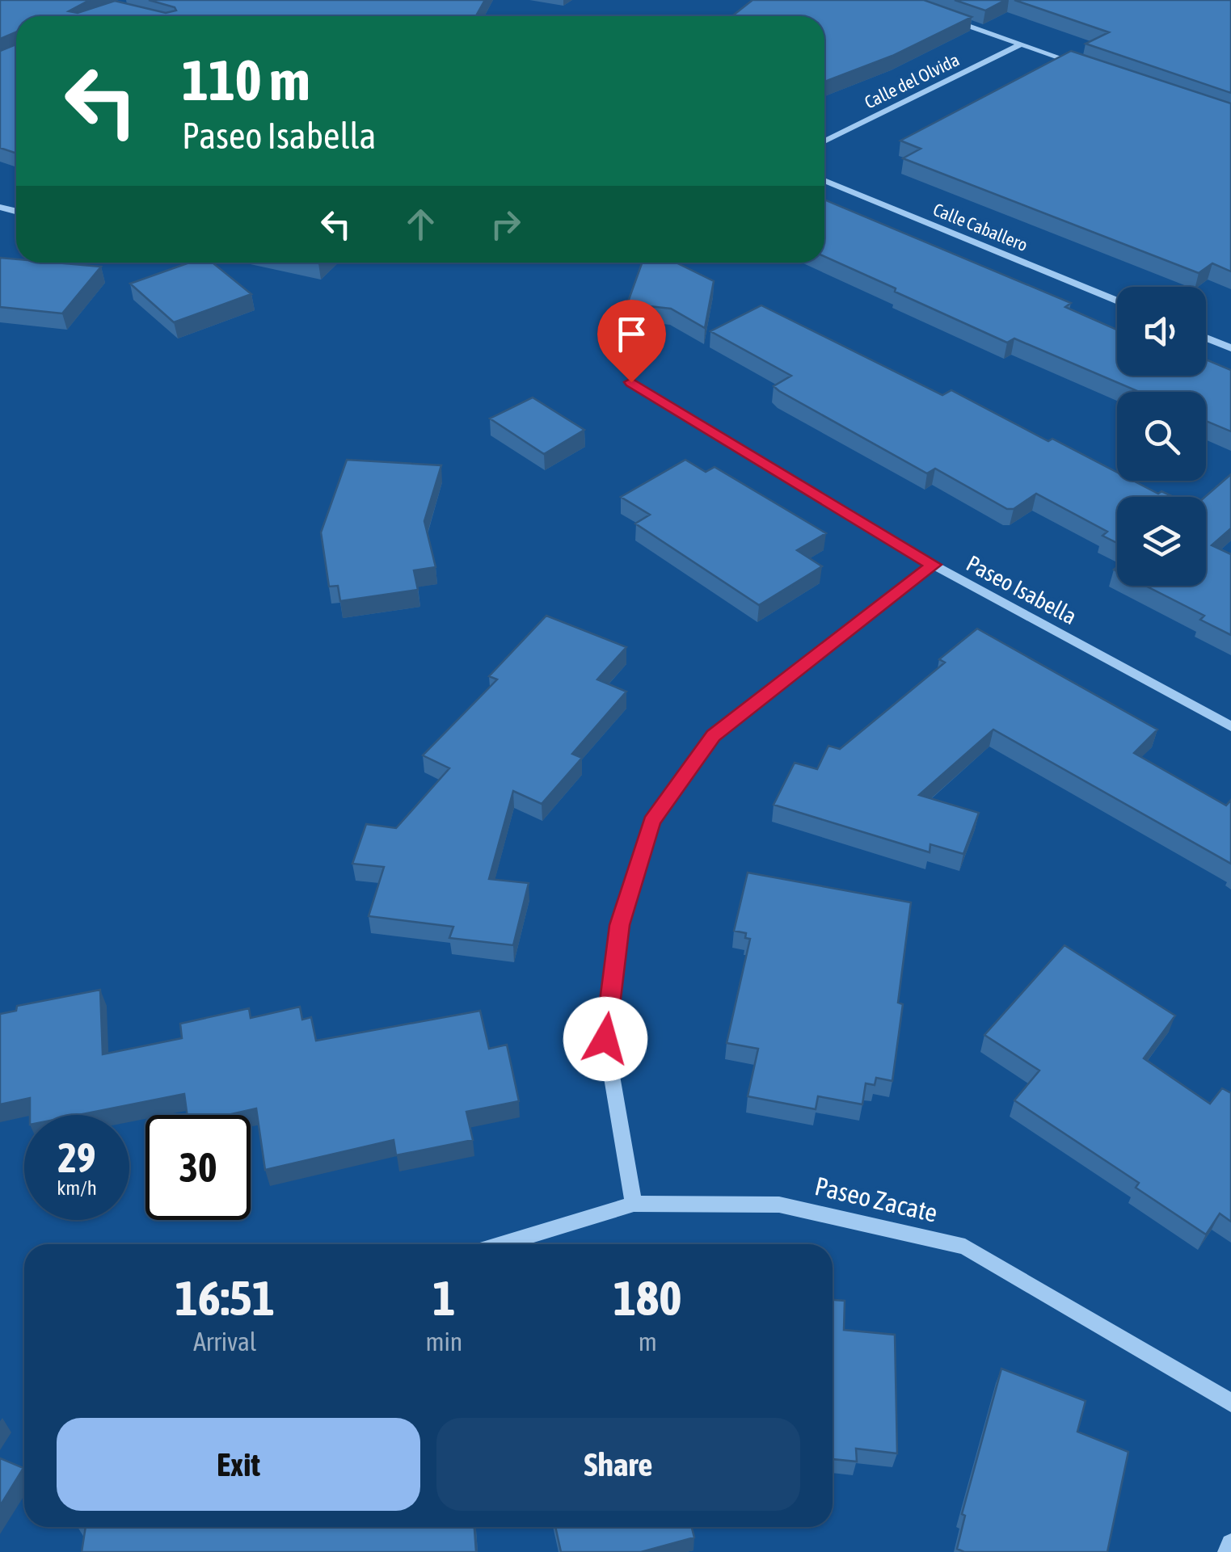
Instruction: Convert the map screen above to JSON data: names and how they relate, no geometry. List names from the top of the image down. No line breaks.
{"streets":{"street":["Calle del Olvida","Calle Caballero","Paseo Isabella","Paseo Zacate"]},"page":{"turn":["110 m","Paseo Isabella"],"speed":"29 km/h","limit":"30","eta":["16:51","Arrival","1","min","180","m"],"buttons":["Exit","Share"]}}
